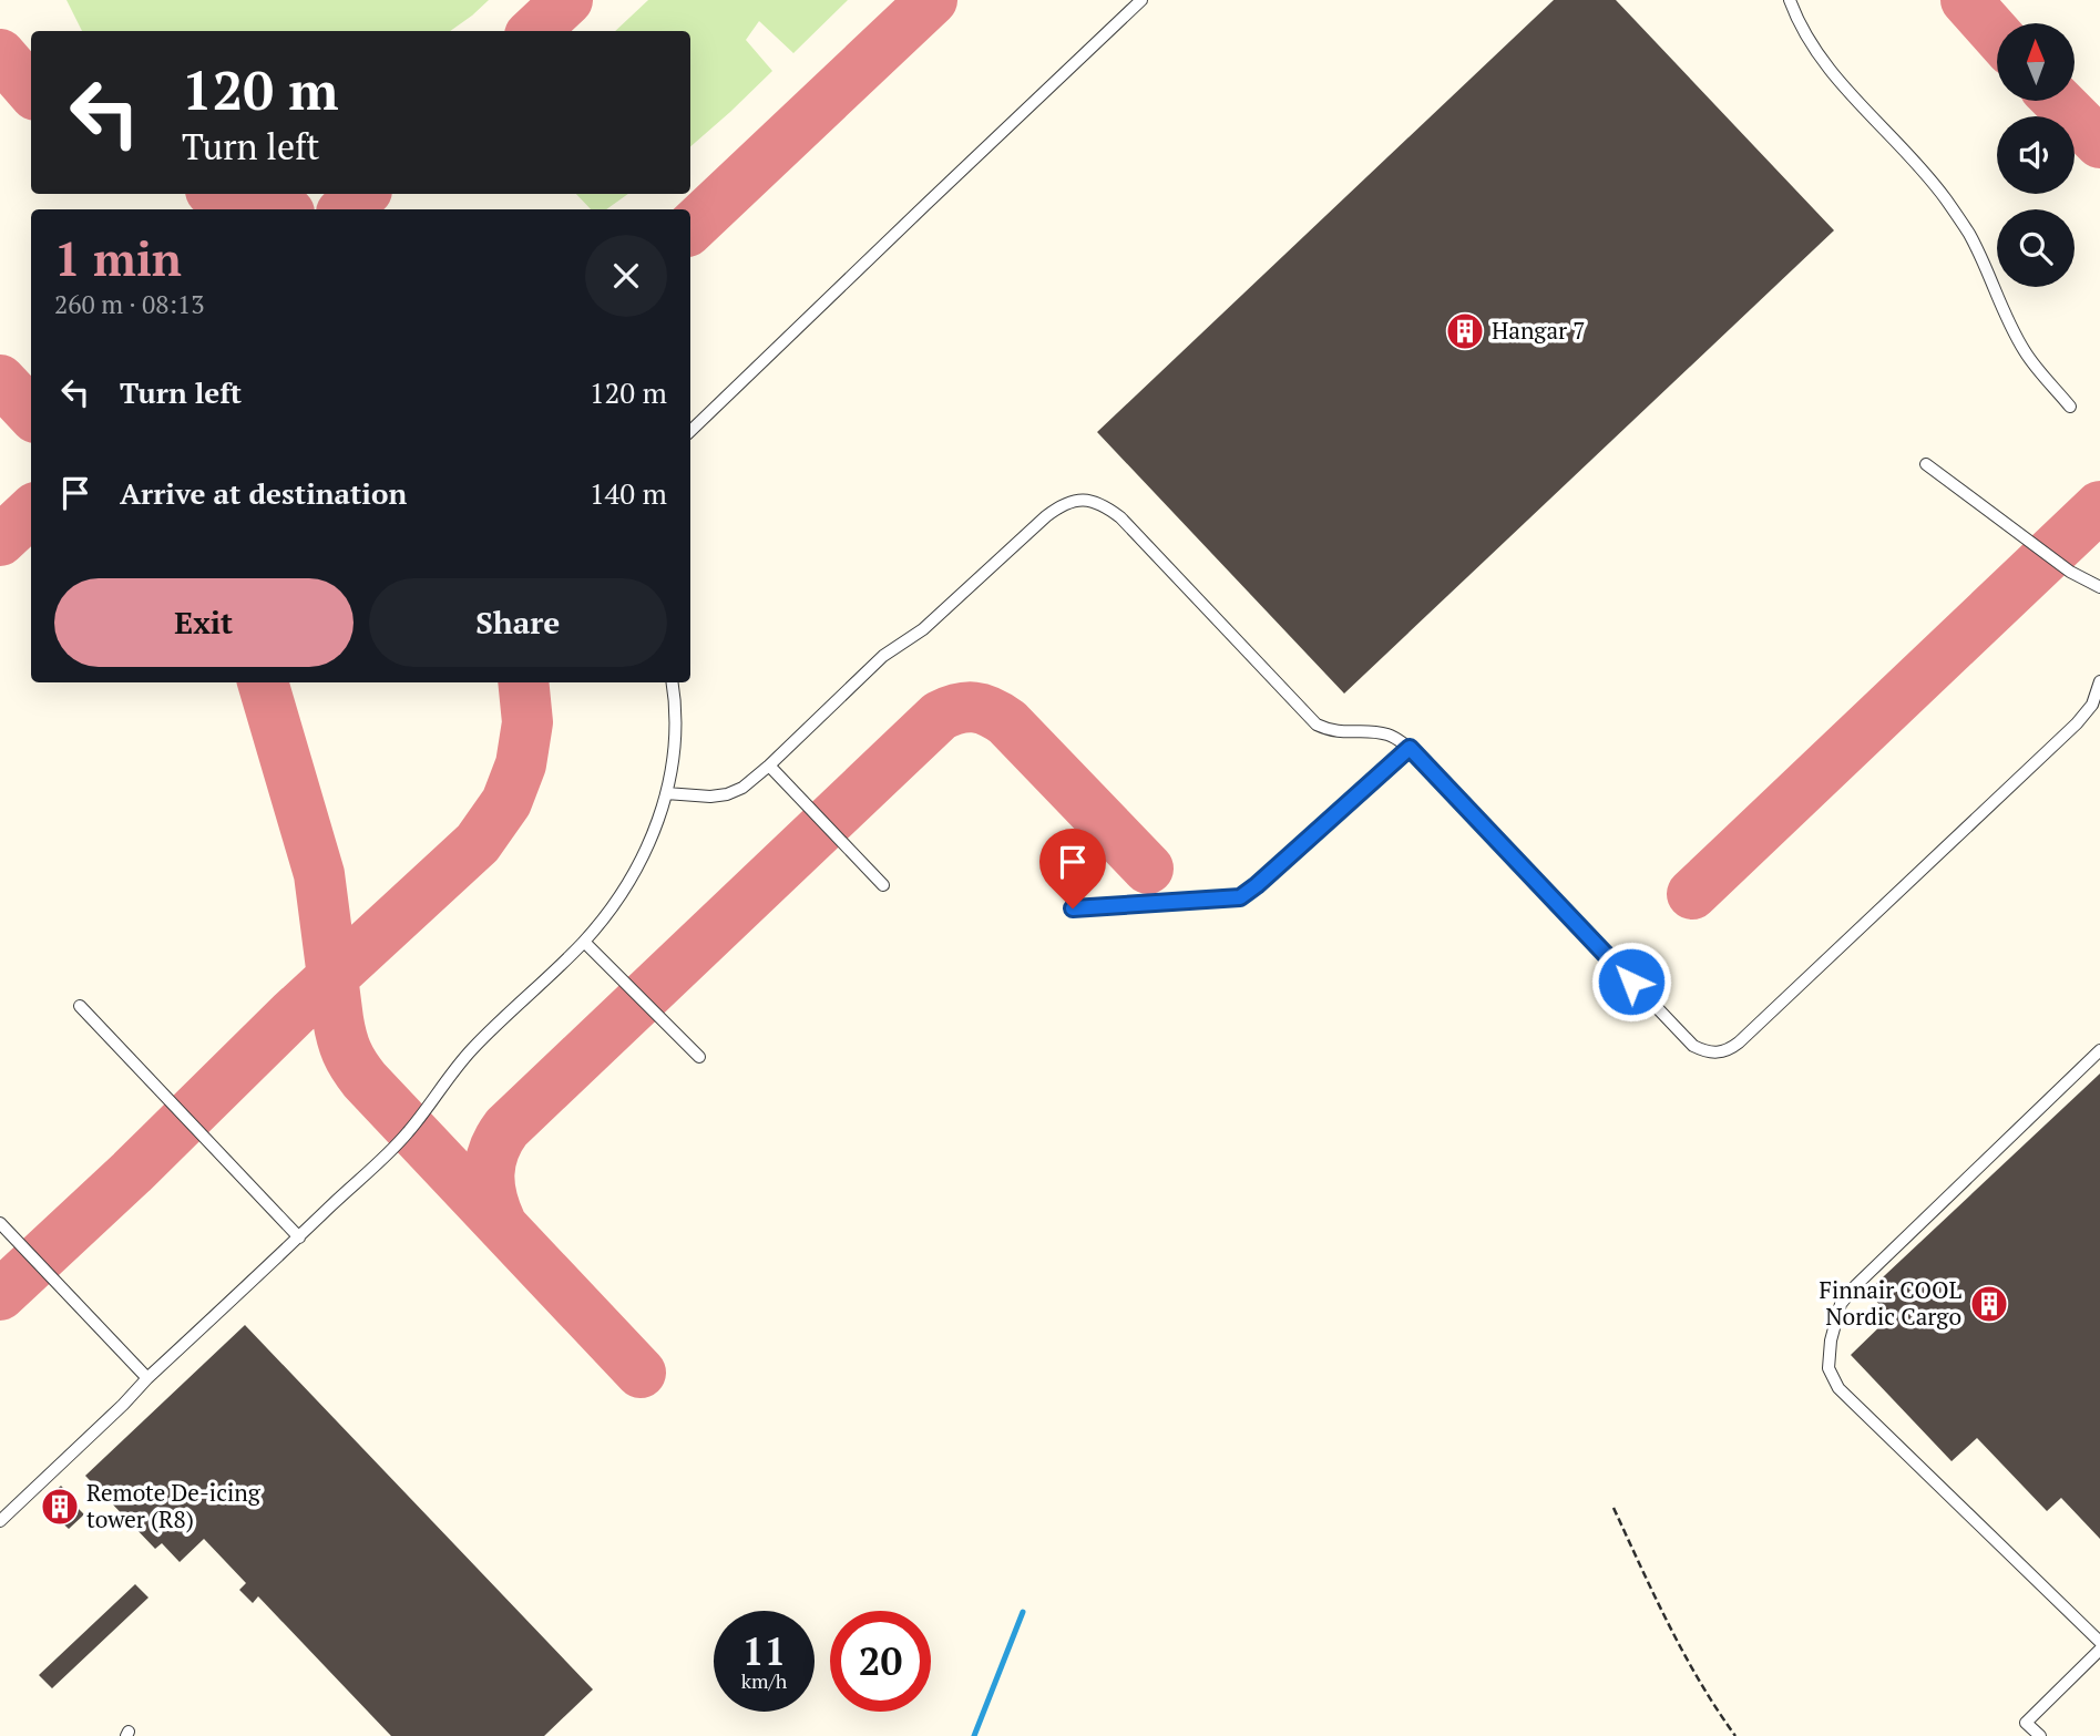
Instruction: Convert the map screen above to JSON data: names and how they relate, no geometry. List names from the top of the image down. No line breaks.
{"places":{"building":["Hangar 7","Finnair COOL Nordic Cargo","Remote De-icing tower (R8)"]},"north":"top","page":{"turn":["120 m","Turn left"],"heading":["1 min","260 m · 08:13"],"list":[{"name":"Turn left","value":"120 m"},{"name":"Arrive at destination","value":"140 m"}],"buttons":["Exit","Share"],"speed":"11 km/h","limit":"20"}}
